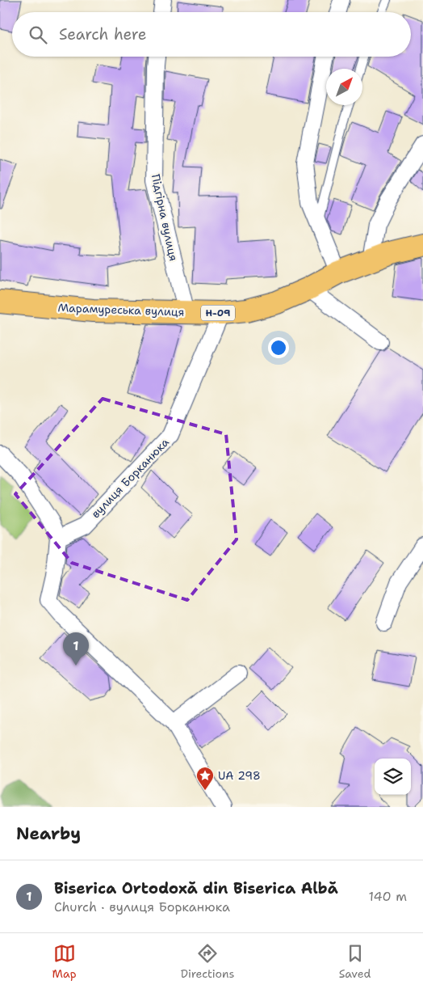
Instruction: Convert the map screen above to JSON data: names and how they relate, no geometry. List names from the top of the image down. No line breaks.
{"streets":{"main road":["Марамуреська вулиця","Н-09"],"street":["Підгірна вулиця","вулиця Борканюка"]},"crossings":[["Підгірна вулиця","Марамуреська вулиця"],["Марамуреська вулиця","вулиця Борканюка"]],"places":{"place":["UA 298"]},"north":"top right","page":{"search":"Search here","pins":"1","heading":"Nearby","list":[{"mark":"1","name":"Biserica Ortodoxă din Biserica Albă","note":"Church · вулиця Борканюка","value":"140 m"}],"nav":["Map","Directions","Saved"]}}
